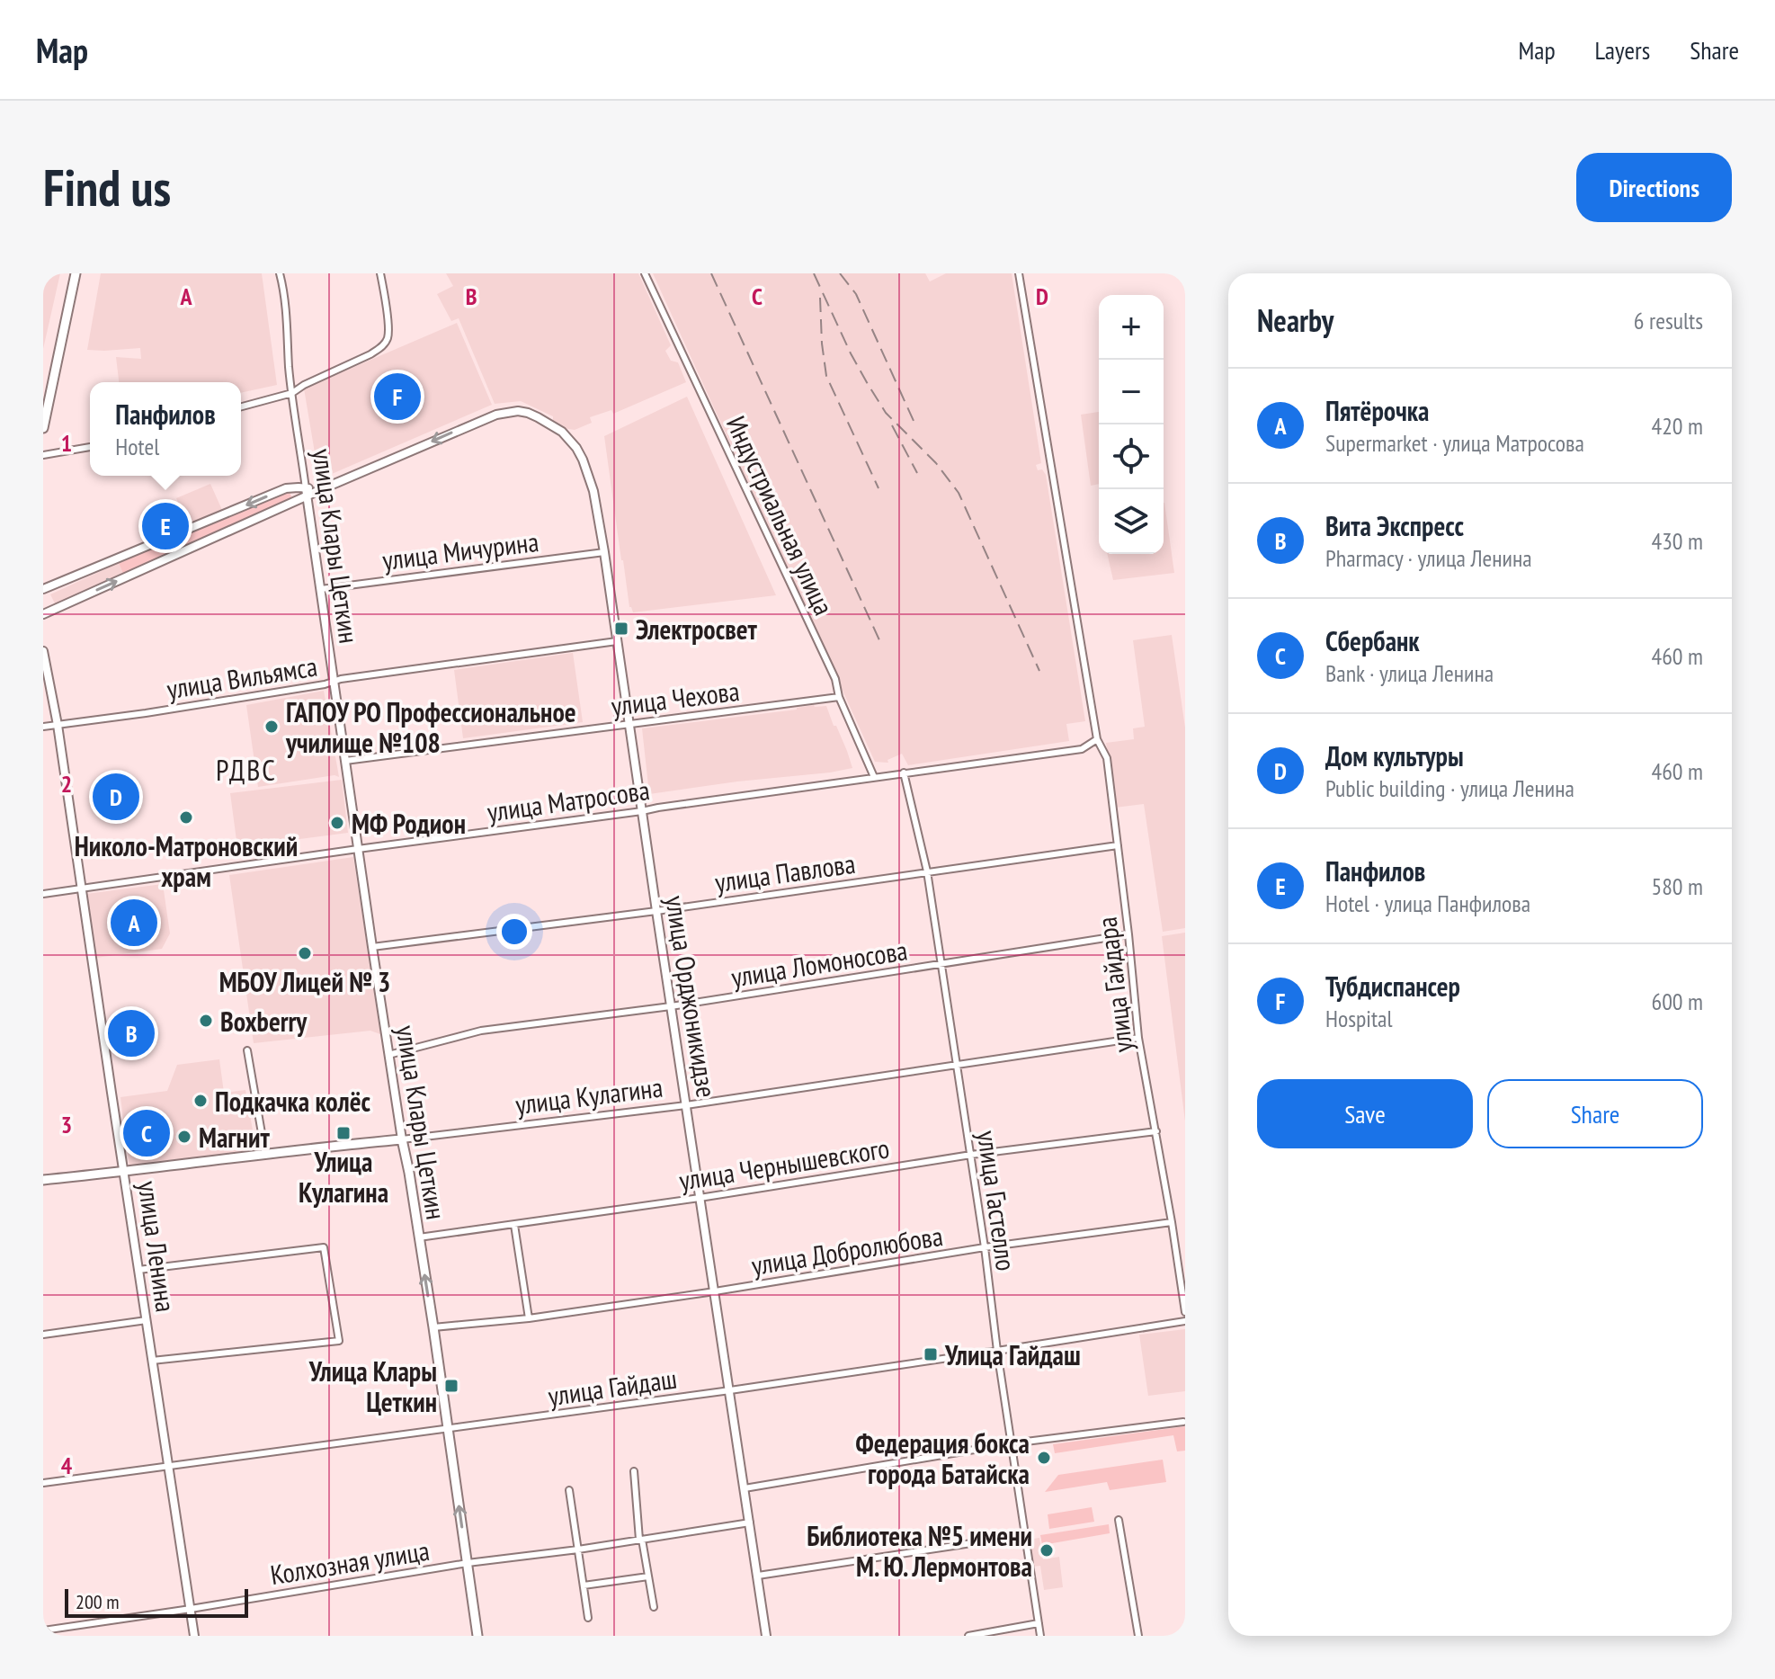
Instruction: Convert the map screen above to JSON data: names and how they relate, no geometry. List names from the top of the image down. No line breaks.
{"streets":{"main road":["улица Клары Цеткин","улица Кулагина"],"street":["Индустриальная улица","улица Мичурина","улица Вильямса","улица Чехова","улица Матросова","улица Павлова","улица Ломоносова","улица Гайдара","улица Орджоникидзе","улица Чернышевского","улица Гастелло","улица Ленина","улица Добролюбова","улица Гайдаш","Колхозная улица"]},"crossings":[["Индустриальная улица","улица Чехова"],["Индустриальная улица","улица Матросова"],["улица Клары Цеткин","улица Мичурина"],["улица Клары Цеткин","улица Вильямса"],["улица Клары Цеткин","улица Чехова"],["улица Клары Цеткин","улица Матросова"],["улица Клары Цеткин","улица Павлова"],["улица Клары Цеткин","улица Ломоносова"],["улица Клары Цеткин","улица Орджоникидзе"],["улица Клары Цеткин","улица Кулагина"],["улица Клары Цеткин","улица Чернышевского"],["улица Клары Цеткин","улица Добролюбова"],["улица Клары Цеткин","улица Гайдаш"],["улица Клары Цеткин","Колхозная улица"],["улица Мичурина","улица Орджоникидзе"],["улица Вильямса","улица Орджоникидзе"],["улица Вильямса","улица Ленина"],["улица Чехова","улица Орджоникидзе"],["улица Матросова","улица Гайдара"],["улица Матросова","улица Орджоникидзе"],["улица Матросова","улица Гастелло"],["улица Матросова","улица Ленина"],["улица Павлова","улица Гайдара"],["улица Павлова","улица Орджоникидзе"],["улица Павлова","улица Гастелло"],["улица Ломоносова","улица Гайдара"],["улица Ломоносова","улица Орджоникидзе"],["улица Ломоносова","улица Гастелло"],["улица Гайдара","улица Кулагина"],["улица Гайдара","улица Чернышевского"],["улица Гайдара","улица Добролюбова"],["улица Орджоникидзе","улица Кулагина"],["улица Орджоникидзе","улица Чернышевского"],["улица Орджоникидзе","улица Добролюбова"],["улица Орджоникидзе","улица Гайдаш"],["улица Орджоникидзе","Колхозная улица"],["улица Кулагина","улица Гастелло"],["улица Кулагина","улица Ленина"],["улица Чернышевского","улица Гастелло"],["улица Гастелло","улица Добролюбова"],["улица Гастелло","улица Гайдаш"],["улица Ленина","улица Гайдаш"],["улица Ленина","Колхозная улица"]],"districts":["РДВС"],"places":{"transit":["Электросвет","Улица Кулагина","Улица Гайдаш","Улица Клары Цеткин"],"other":["ГАПОУ РО Профессиональное училище №108","Николо-Матроновский храм","МФ Родион","МБОУ Лицей № 3","Boxberry","Подкачка колёс","Магнит","Федерация бокса города Батайска","Библиотека №5 имени М. Ю. Лермонтова"]},"scale_bar":"200 m","page":{"header":"Map","nav":["Map","Layers","Share"],"buttons":["Directions",["Save","Share"]],"title":"Find us","heading":["Nearby","6 results"],"map_buttons":["+","−"],"list":[{"mark":"A","name":"Пятёрочка","note":"Supermarket · улица Матросова","value":"420 m"},{"mark":"B","name":"Вита Экспресс","note":"Pharmacy · улица Ленина","value":"430 m"},{"mark":"C","name":"Сбербанк","note":"Bank · улица Ленина","value":"460 m"},{"mark":"D","name":"Дом культуры","note":"Public building · улица Ленина","value":"460 m"},{"mark":"E","name":"Панфилов","note":"Hotel · улица Панфилова","value":"580 m"},{"mark":"F","name":"Тубдиспансер","note":"Hospital","value":"600 m"}],"pins":["F","E","D","A","B","C"],"popup":["Панфилов","Hotel"],"scale":"200 m"},"grid":{"columns":["A","B","C","D"],"rows":["1","2","3","4"]}}
